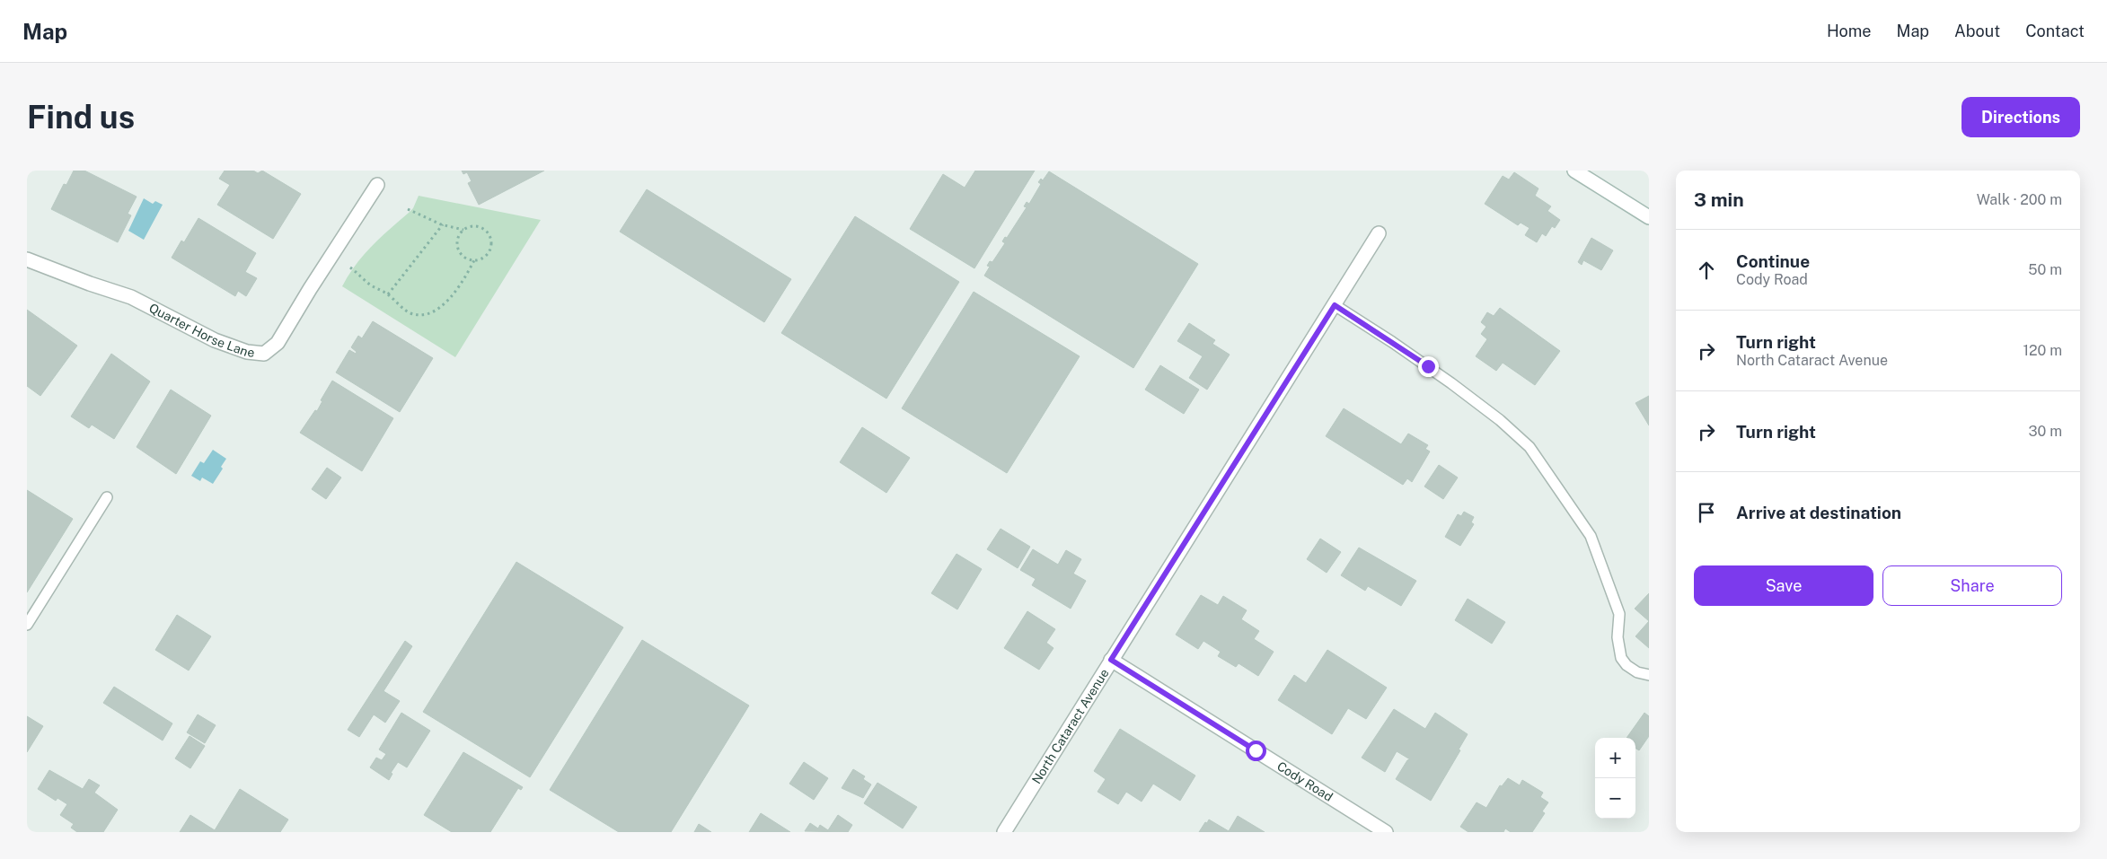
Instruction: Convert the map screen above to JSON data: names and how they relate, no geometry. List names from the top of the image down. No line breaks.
{"streets":{"street":["Quarter Horse Lane","North Cataract Avenue","Cody Road"]},"crossings":[["North Cataract Avenue","Cody Road"]],"page":{"header":"Map","nav":["Home","Map","About","Contact"],"buttons":["Directions",["Save","Share"]],"title":"Find us","heading":["3 min","Walk · 200 m"],"list":[["Continue","Cody Road","50 m"],["Turn right","North Cataract Avenue","120 m"],["Turn right","30 m"],"Arrive at destination"],"map_buttons":["+","−"]}}
